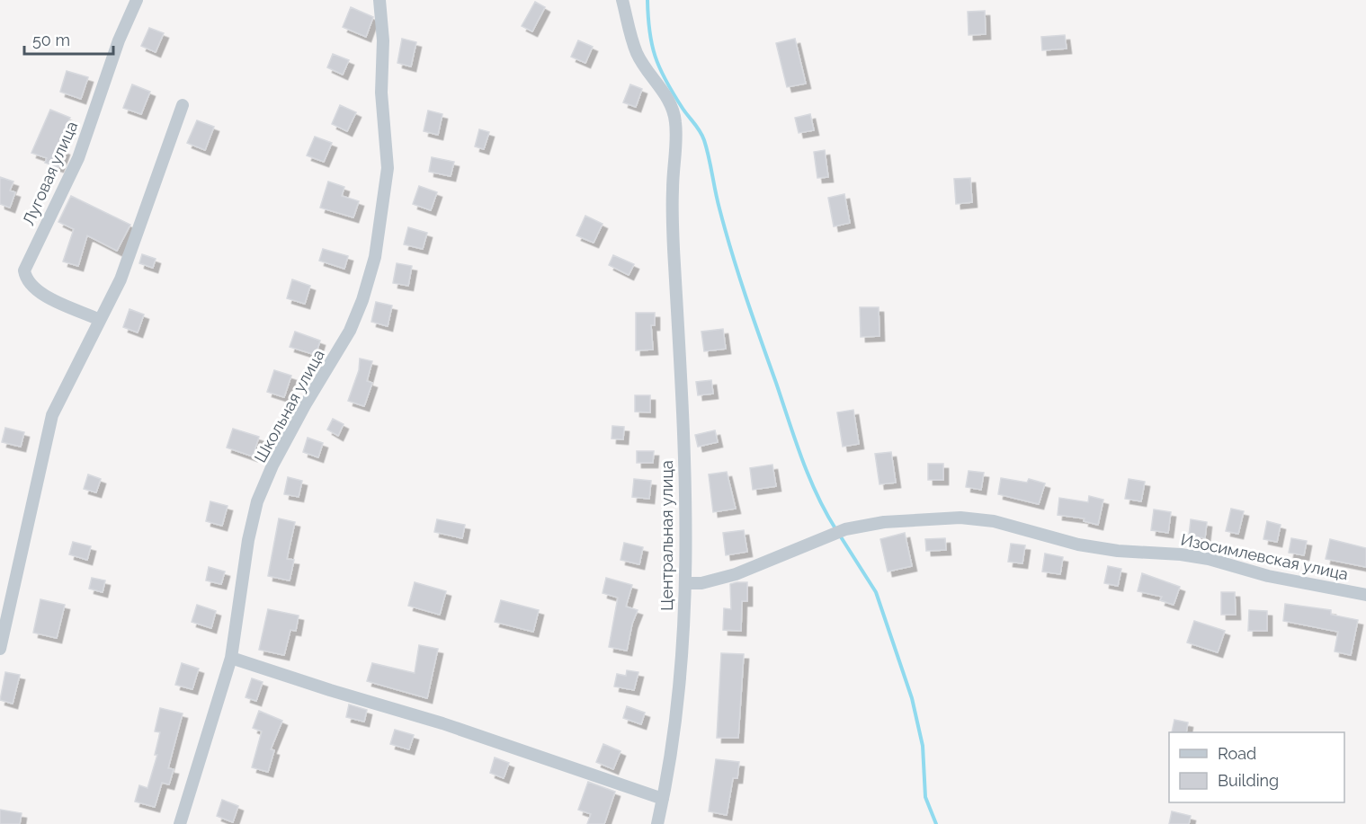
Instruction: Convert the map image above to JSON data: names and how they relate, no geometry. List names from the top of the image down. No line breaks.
{"streets":{"street":["Луговая улица","Школьная улица","Центральная улица","Изосимлевская улица"]},"crossings":[["Центральная улица","Изосимлевская улица"]],"legend":["Road","Building"],"scale_bar":"50 m"}
